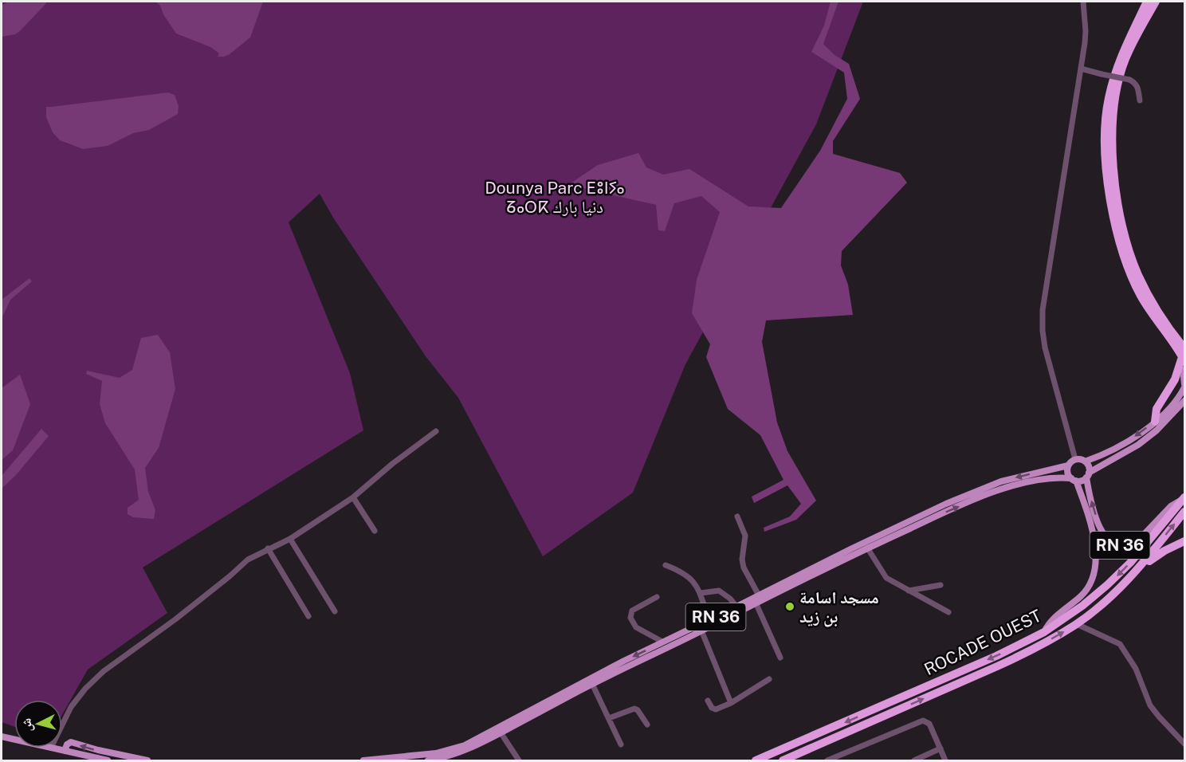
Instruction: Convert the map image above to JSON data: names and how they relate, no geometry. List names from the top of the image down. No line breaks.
{"streets":{"highway":["ROCADE OUEST"],"main road":["RN 36"]},"crossings":[["RN 36","ROCADE OUEST"]],"parks":["Dounya Parc ⴹⵓⵏⵢⴰ ⵒⴰⵔⴽ دنيا بارك"],"places":["مسجد اسامة بن زيد"],"north":"left"}
